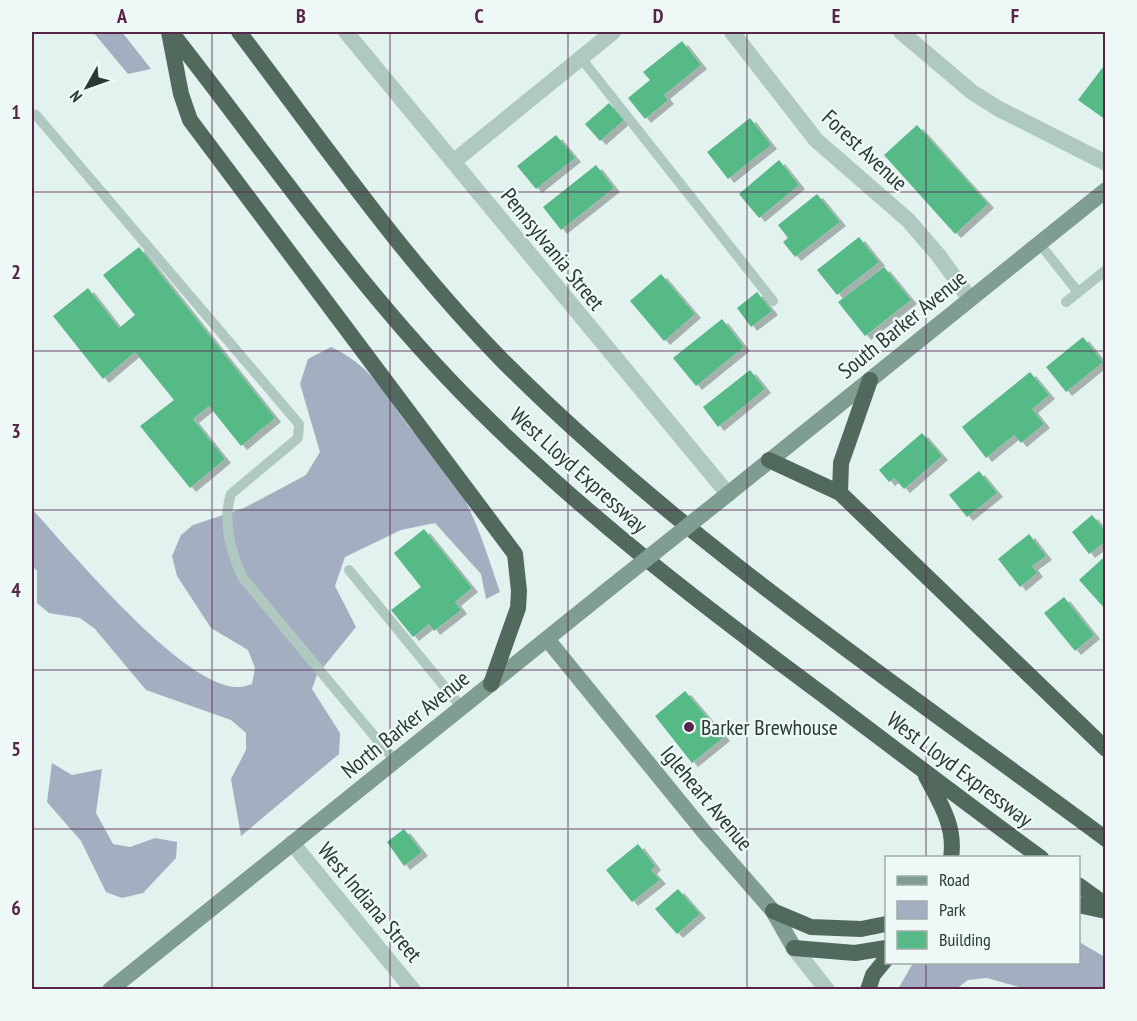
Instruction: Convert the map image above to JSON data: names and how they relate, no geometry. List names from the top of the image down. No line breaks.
{"streets":{"highway":["West Lloyd Expressway"],"main road":["South Barker Avenue","North Barker Avenue","Igleheart Avenue"],"street":["Forest Avenue","Pennsylvania Street","West Indiana Street"]},"crossings":[["Forest Avenue","South Barker Avenue"],["Pennsylvania Street","South Barker Avenue"],["Pennsylvania Street","North Barker Avenue"],["South Barker Avenue","North Barker Avenue"],["North Barker Avenue","Igleheart Avenue"],["North Barker Avenue","West Indiana Street"]],"places":["Barker Brewhouse"],"legend":["Road","Park","Building"],"north":"bottom left","grid":{"columns":["A","B","C","D","E","F"],"rows":["1","2","3","4","5","6"]}}
